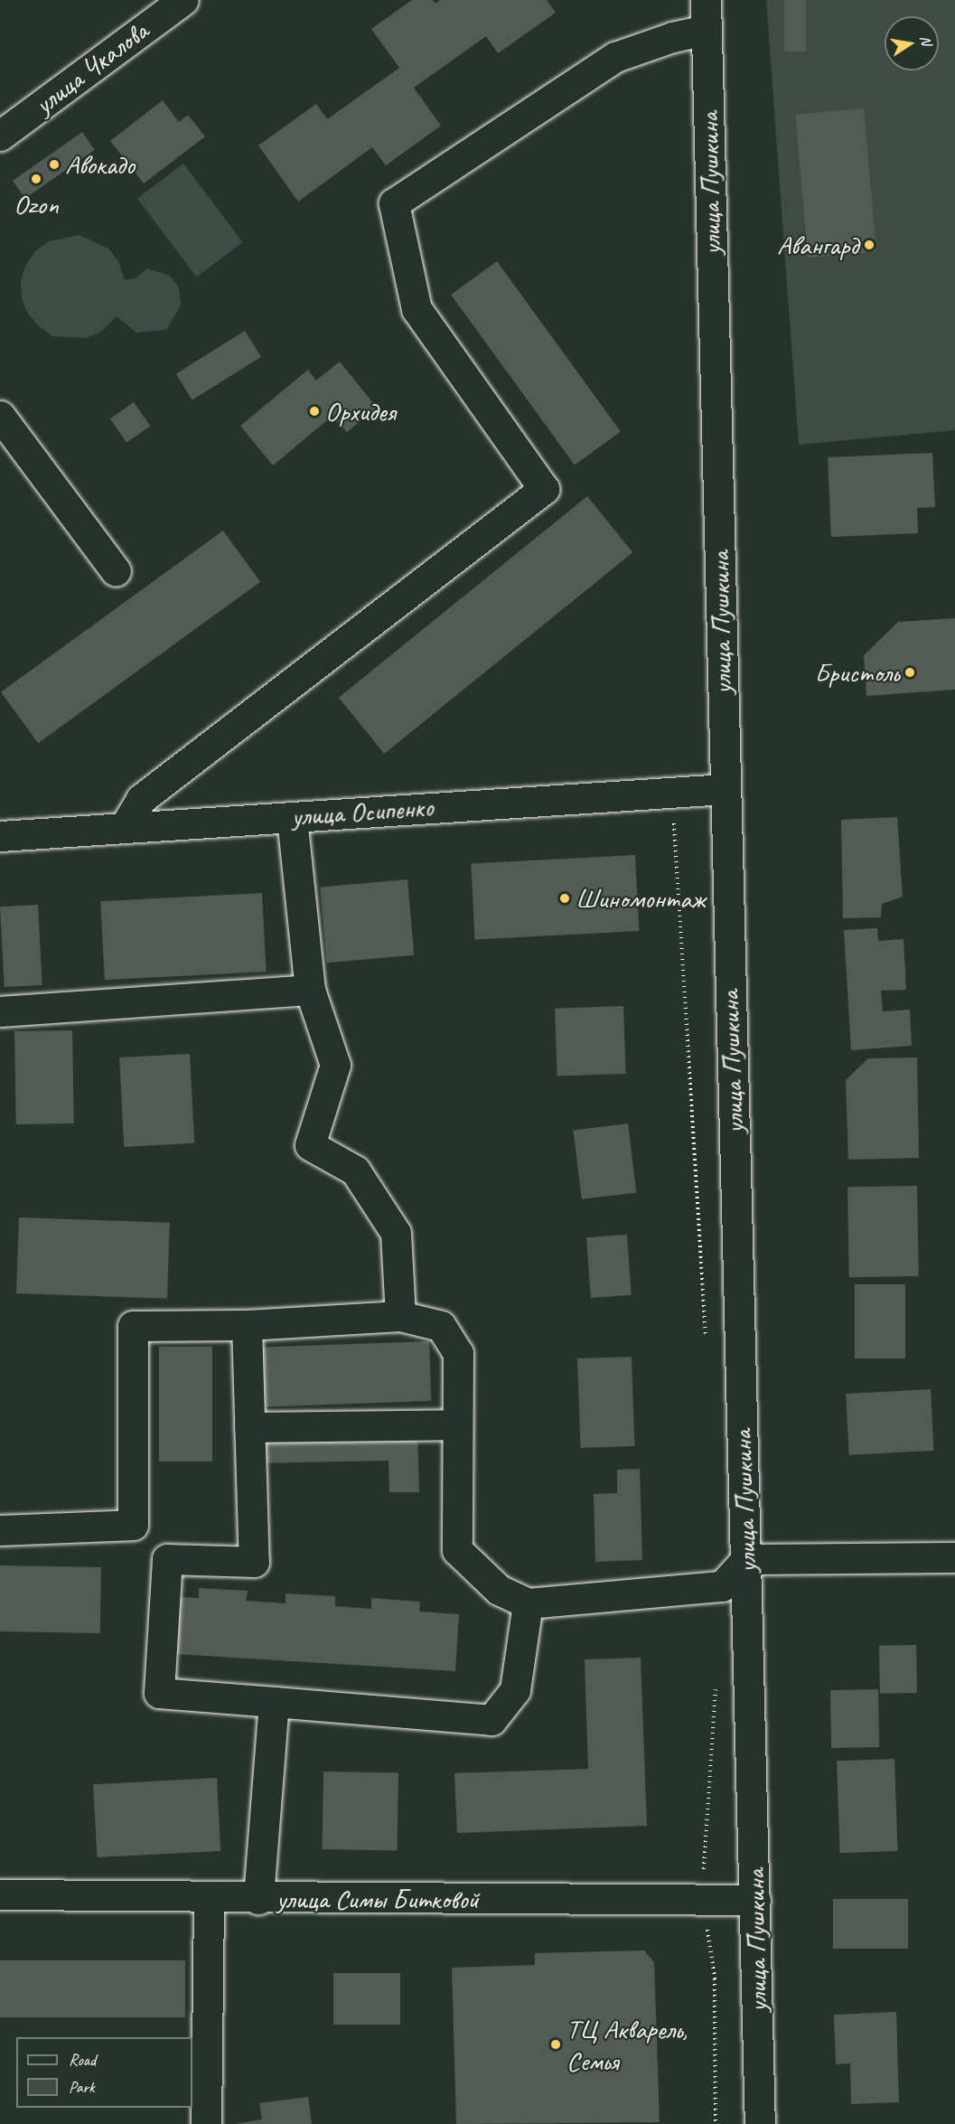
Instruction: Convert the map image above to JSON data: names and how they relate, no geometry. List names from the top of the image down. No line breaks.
{"streets":{"street":["улица Чкалова","улица Пушкина","улица Осипенко","улица Симы Битковой"]},"crossings":[["улица Пушкина","улица Осипенко"],["улица Пушкина","улица Симы Битковой"]],"places":["Авокадо","Ozon","Авангард","Орхидея","Бристоль","Шиномонтаж","ТЦ Акварель, Семья"],"legend":["Road","Park"],"north":"right"}
